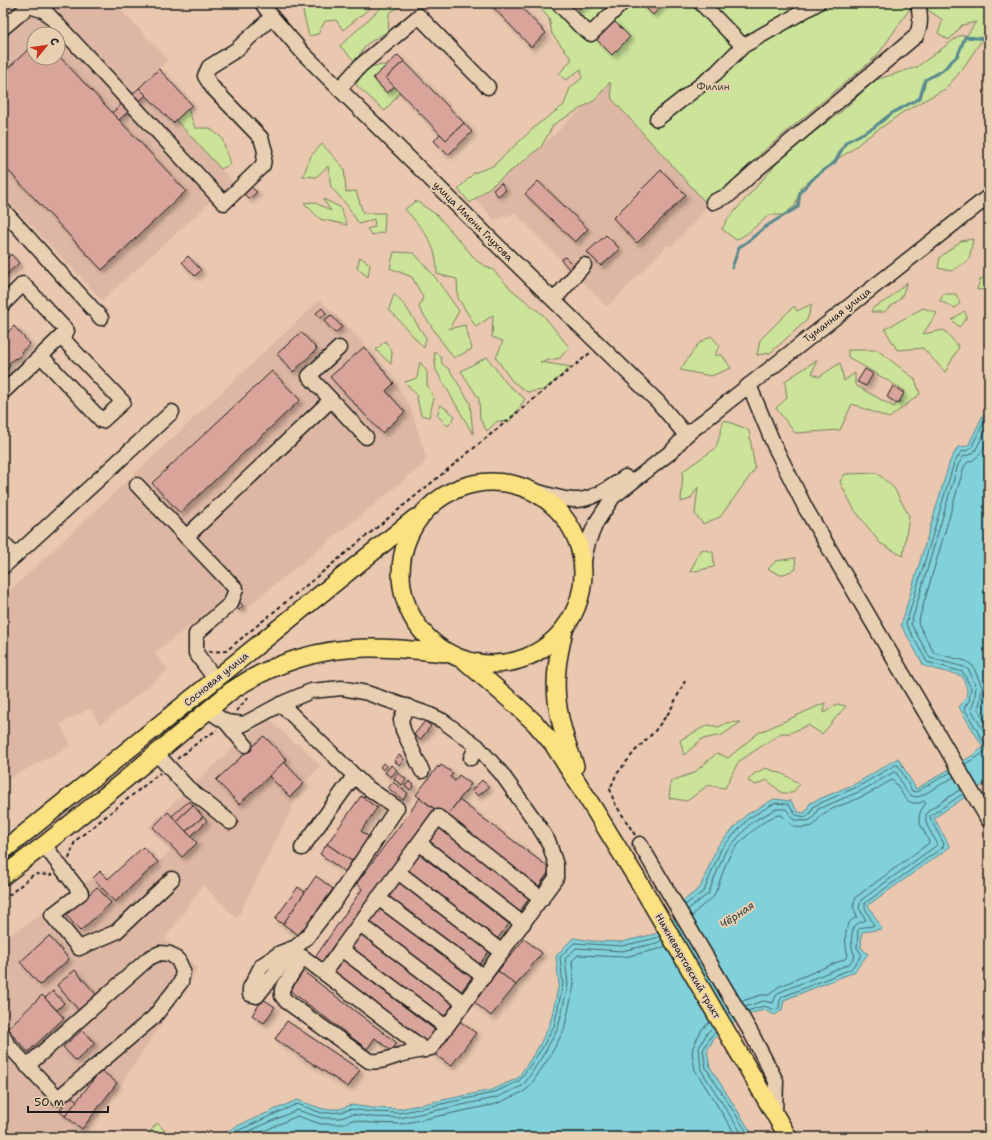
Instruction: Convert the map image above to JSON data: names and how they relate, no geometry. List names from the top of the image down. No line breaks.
{"streets":{"main road":["Сосновая улица","Нижневартовский тракт"],"street":["улица Имени Глухова","Туманная улица"]},"crossings":[["улица Имени Глухова","Туманная улица"]],"water":["Чёрная"],"parks":["Филин"],"scale_bar":"50 m","north":"top right"}
